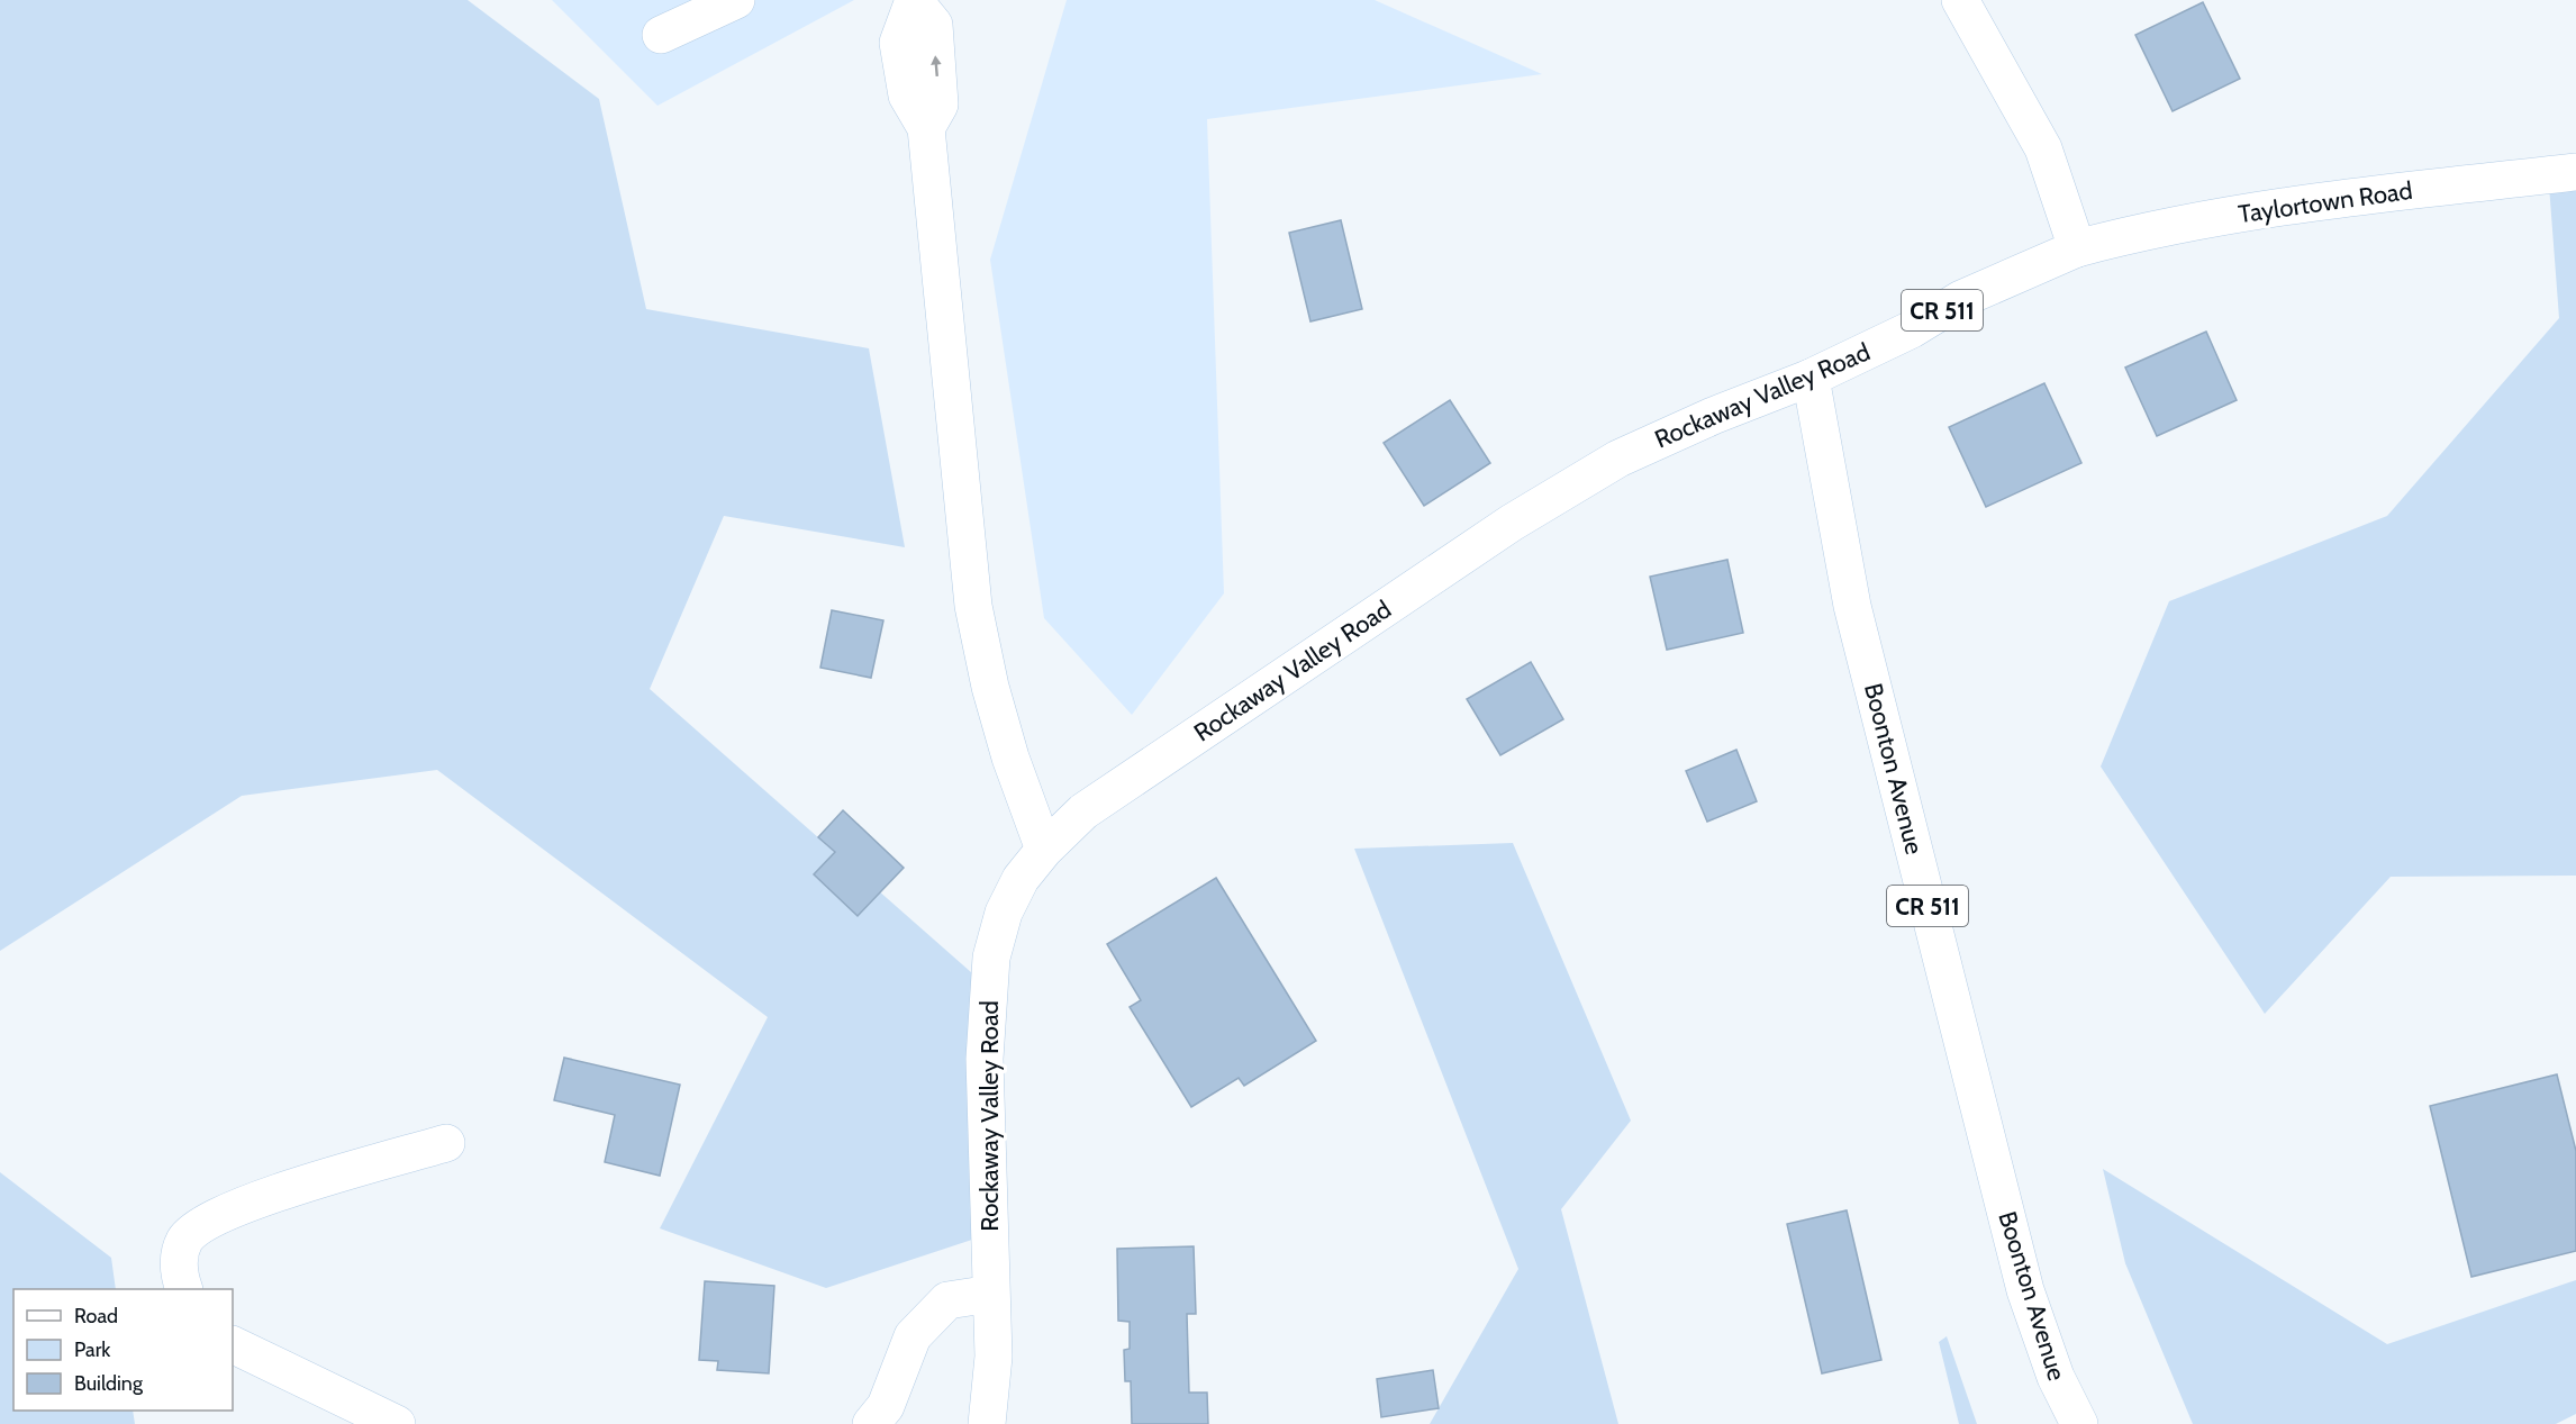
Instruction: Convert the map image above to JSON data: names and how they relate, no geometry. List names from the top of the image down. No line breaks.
{"streets":{"street":["Taylortown Road","CR 511","Rockaway Valley Road","Boonton Avenue"]},"crossings":[["Taylortown Road","Rockaway Valley Road"],["Rockaway Valley Road","Boonton Avenue"]],"legend":["Road","Park","Building"]}
